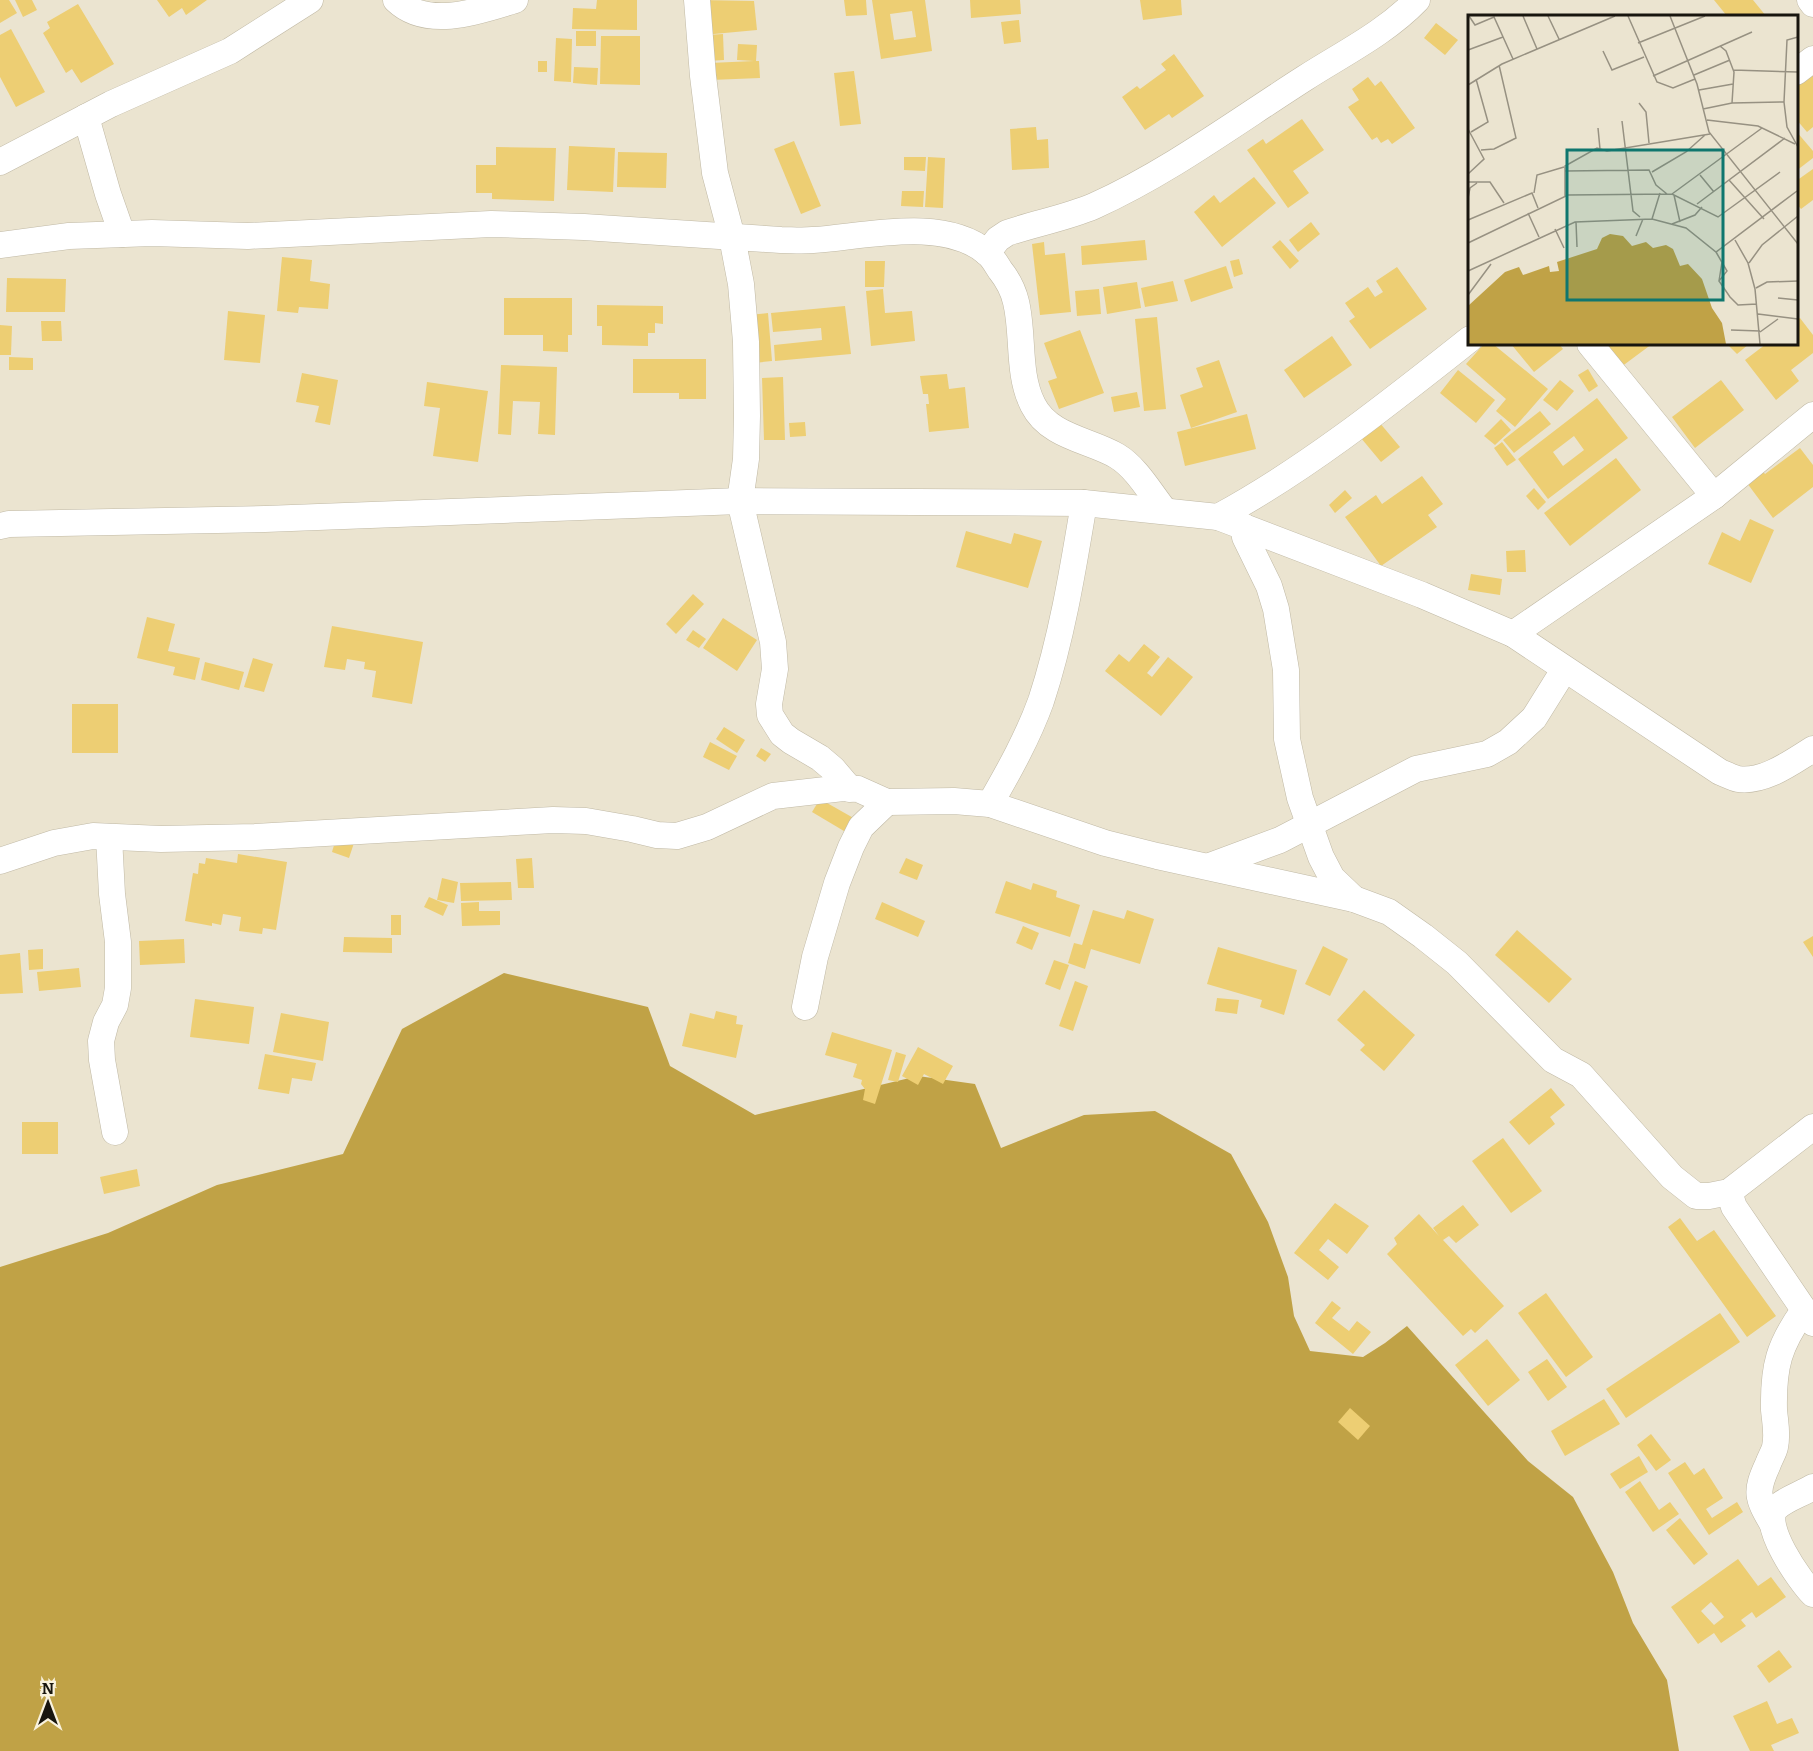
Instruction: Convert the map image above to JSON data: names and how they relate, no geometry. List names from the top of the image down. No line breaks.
{"north":"top"}
